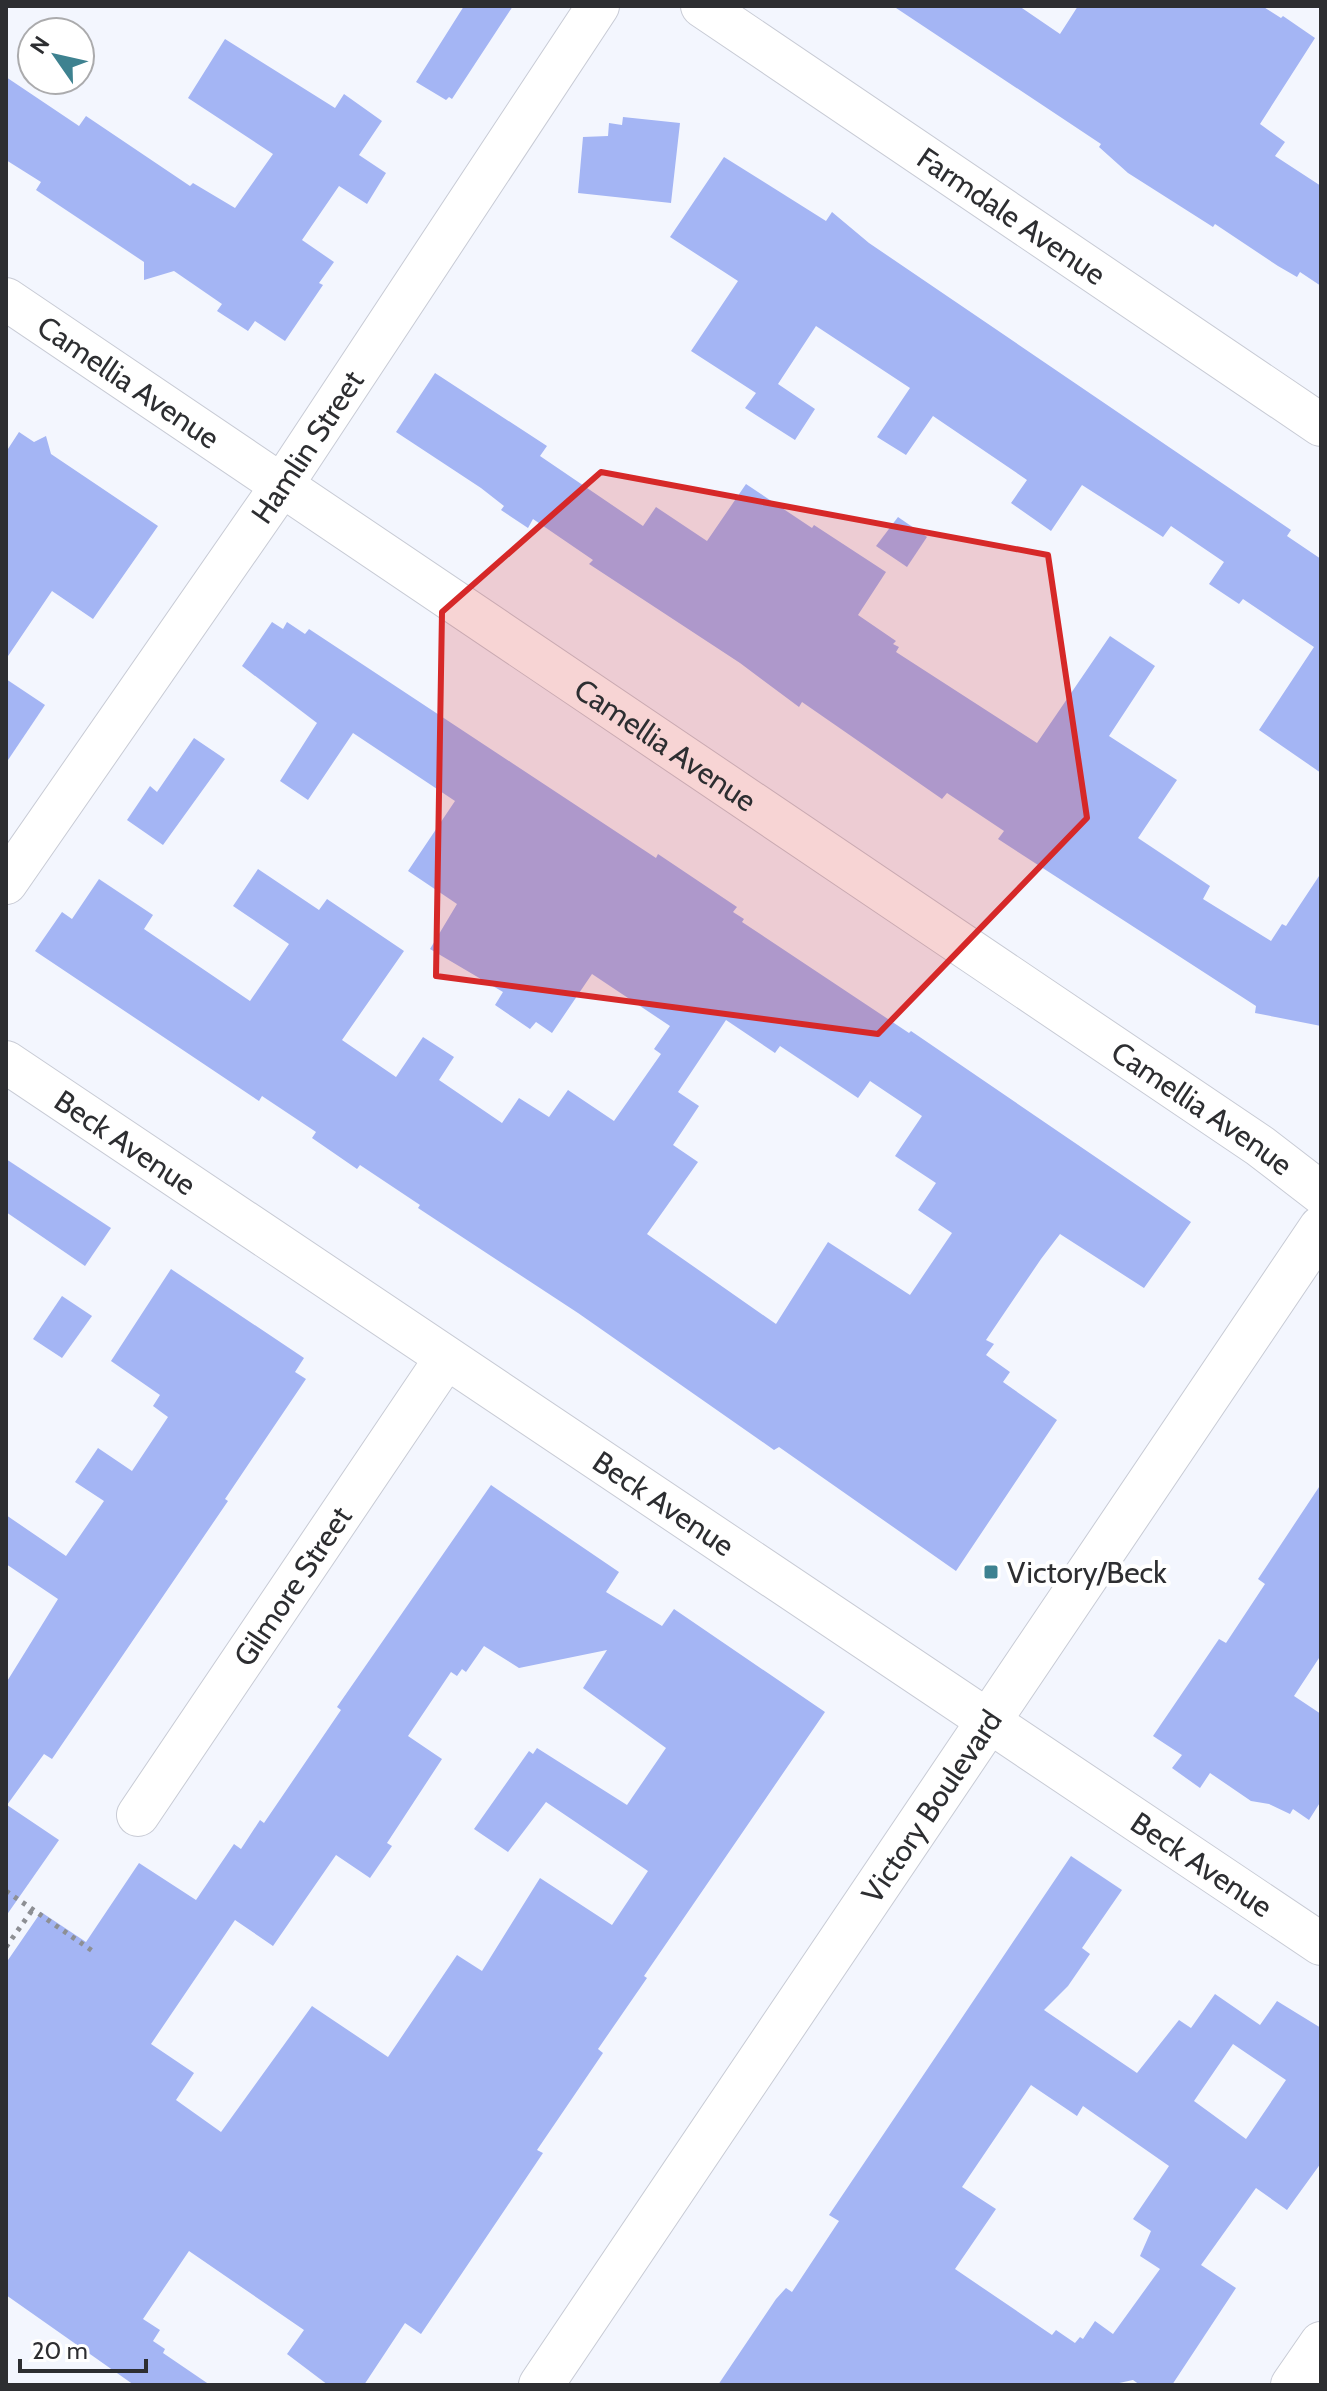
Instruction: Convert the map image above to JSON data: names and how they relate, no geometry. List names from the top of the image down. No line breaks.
{"streets":{"main road":["Victory Boulevard"],"street":["Farmdale Avenue","Camellia Avenue","Hamlin Street","Beck Avenue","Gilmore Street"]},"crossings":[["Camellia Avenue","Hamlin Street"],["Beck Avenue","Gilmore Street"],["Beck Avenue","Victory Boulevard"]],"places":{"transit":["Victory/Beck"]},"scale_bar":"20 m","north":"top left"}
